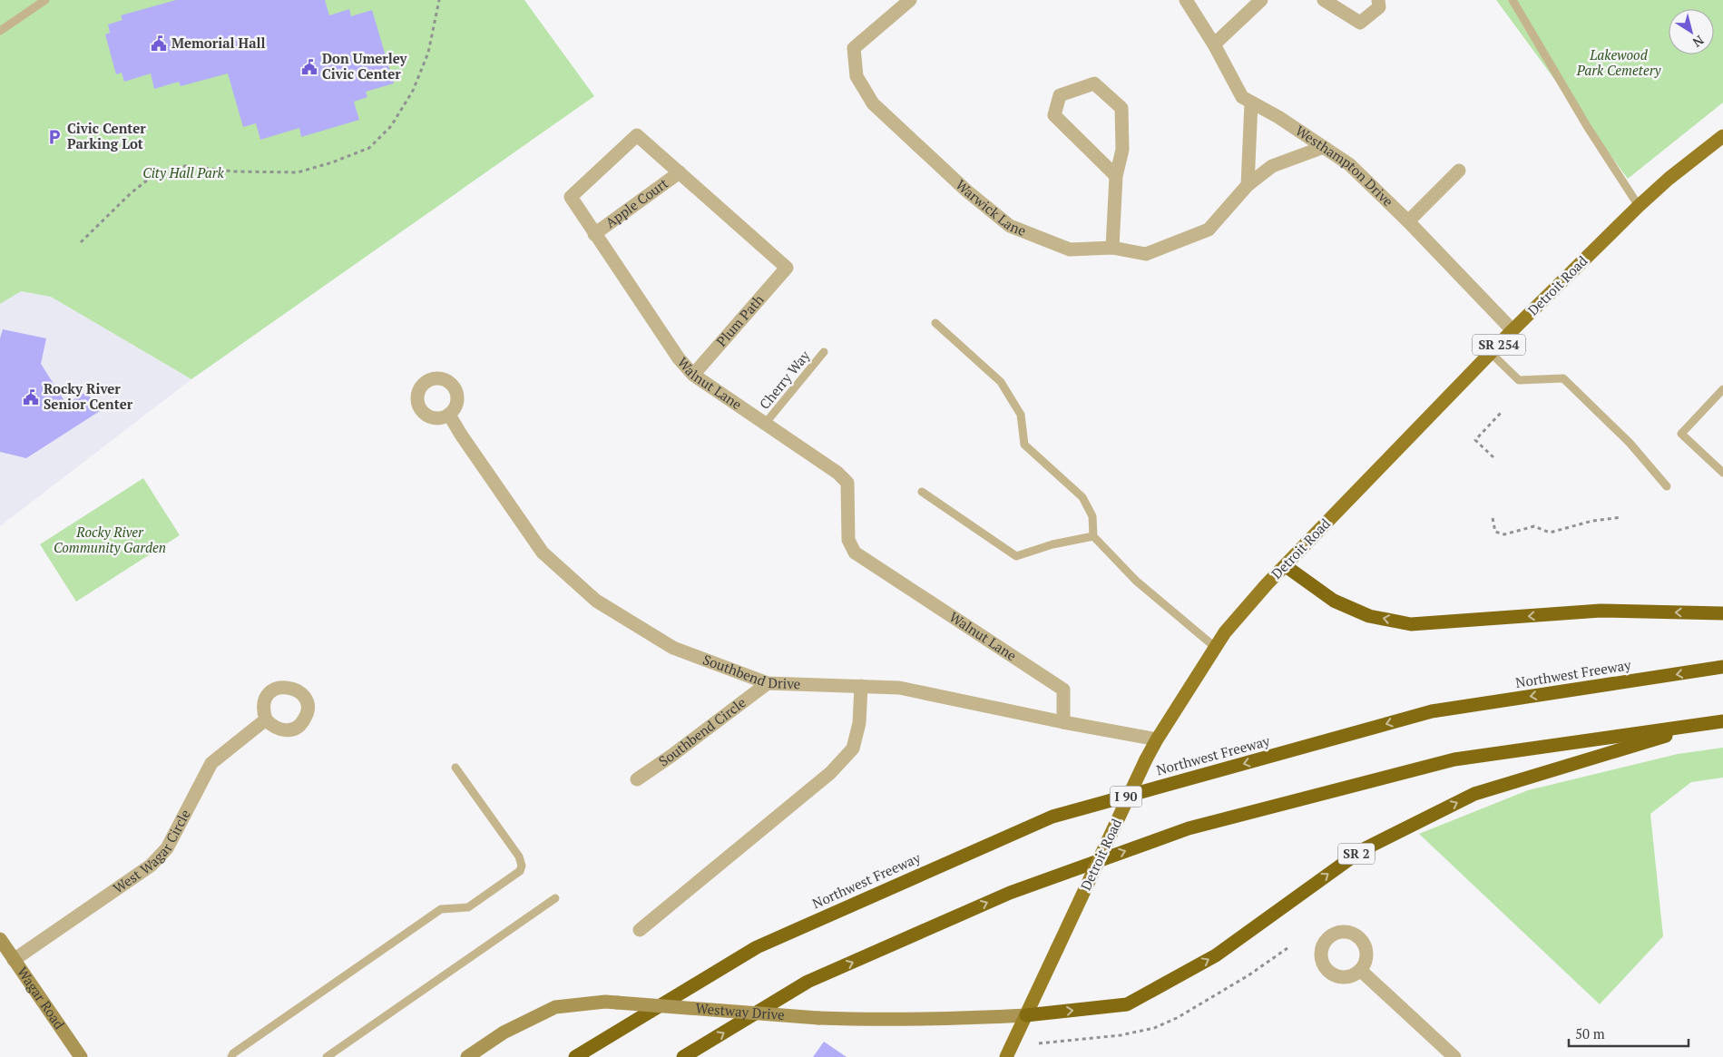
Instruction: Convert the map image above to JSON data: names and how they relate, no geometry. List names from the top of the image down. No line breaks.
{"streets":{"highway":["Northwest Freeway","I 90","SR 2"],"main road":["Detroit Road","SR 254","Wagar Road","Westway Drive"],"street":["Westhampton Drive","Apple Court","Warwick Lane","Plum Path","Walnut Lane","Southbend Drive","Southbend Circle","West Wagar Circle"],"lane":["Cherry Way"]},"crossings":[["Westhampton Drive","Warwick Lane"],["Westhampton Drive","Detroit Road"],["Apple Court","Walnut Lane"],["Detroit Road","Southbend Drive"],["Detroit Road","SR 2"],["Detroit Road","Westway Drive"],["Plum Path","Walnut Lane"],["Cherry Way","Walnut Lane"],["Walnut Lane","Southbend Drive"],["Southbend Drive","Southbend Circle"],["West Wagar Circle","Wagar Road"],["SR 2","Westway Drive"]],"parks":["Lakewood Park Cemetery","City Hall Park","Rocky River Community Garden"],"places":{"public building":["Memorial Hall","Don Umerley Civic Center","Rocky River Senior Center"],"parking":["Civic Center Parking Lot"]},"scale_bar":"50 m","north":"bottom right"}
